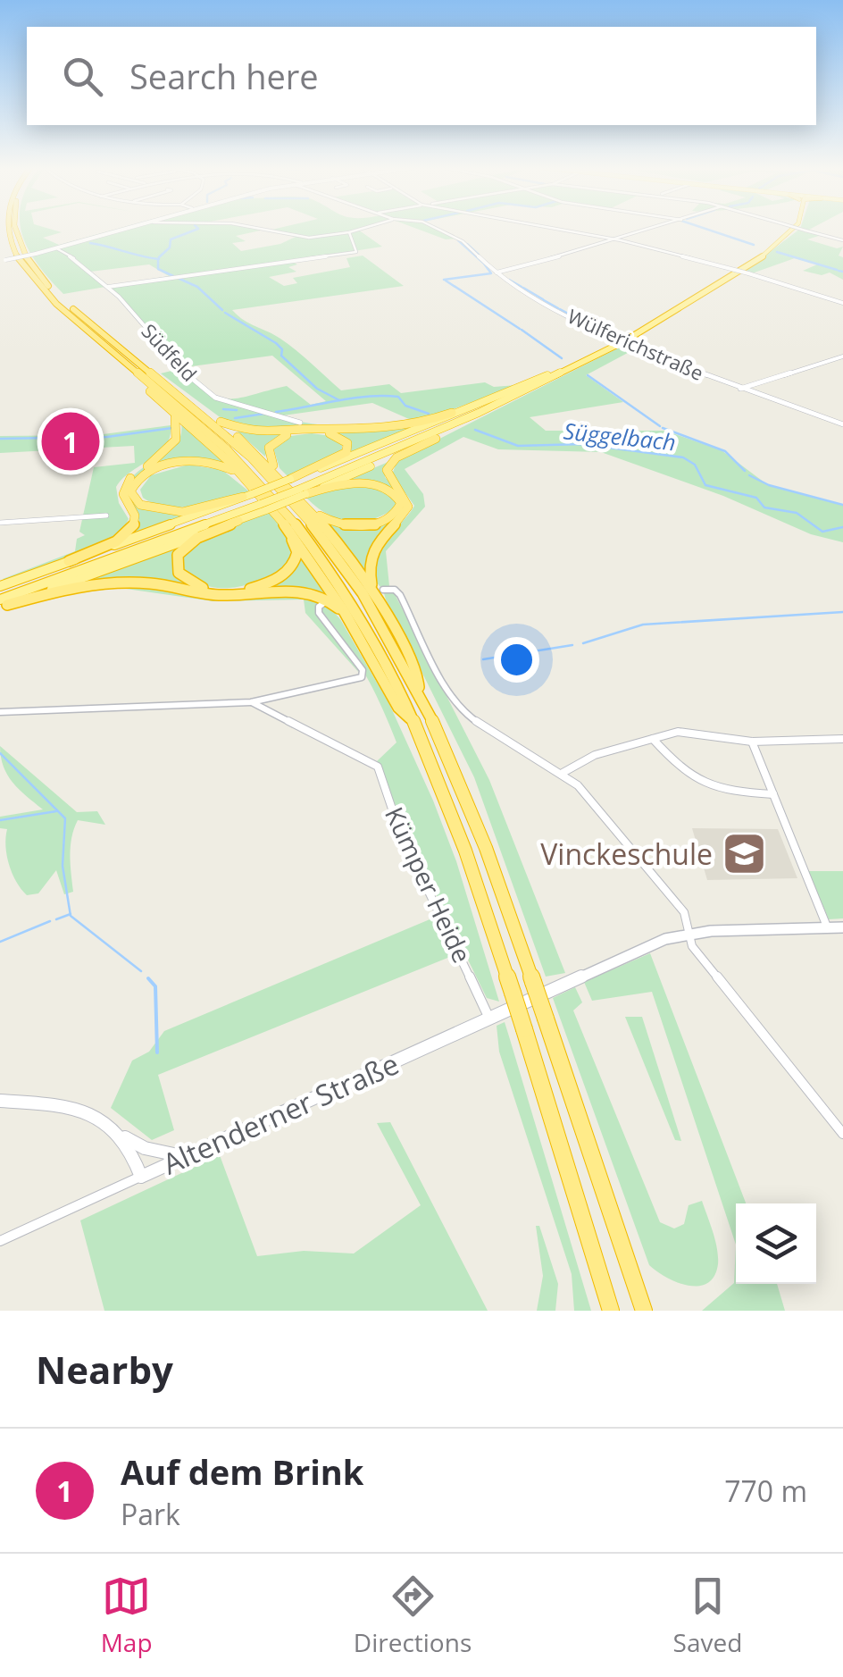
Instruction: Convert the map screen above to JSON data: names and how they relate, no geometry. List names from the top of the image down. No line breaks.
{"streets":{"main road":["Altenderner Straße"],"street":["Wülferichstraße","Südfeld","Kümper Heide"]},"crossings":[["Kümper Heide","Altenderner Straße"]],"water":["Süggelbach"],"places":{"school or university":["Vinckeschule"]},"page":{"search":"Search here","pins":"1","heading":"Nearby","list":[{"mark":"1","name":"Auf dem Brink","note":"Park","value":"770 m"}],"nav":["Map","Directions","Saved"]}}
